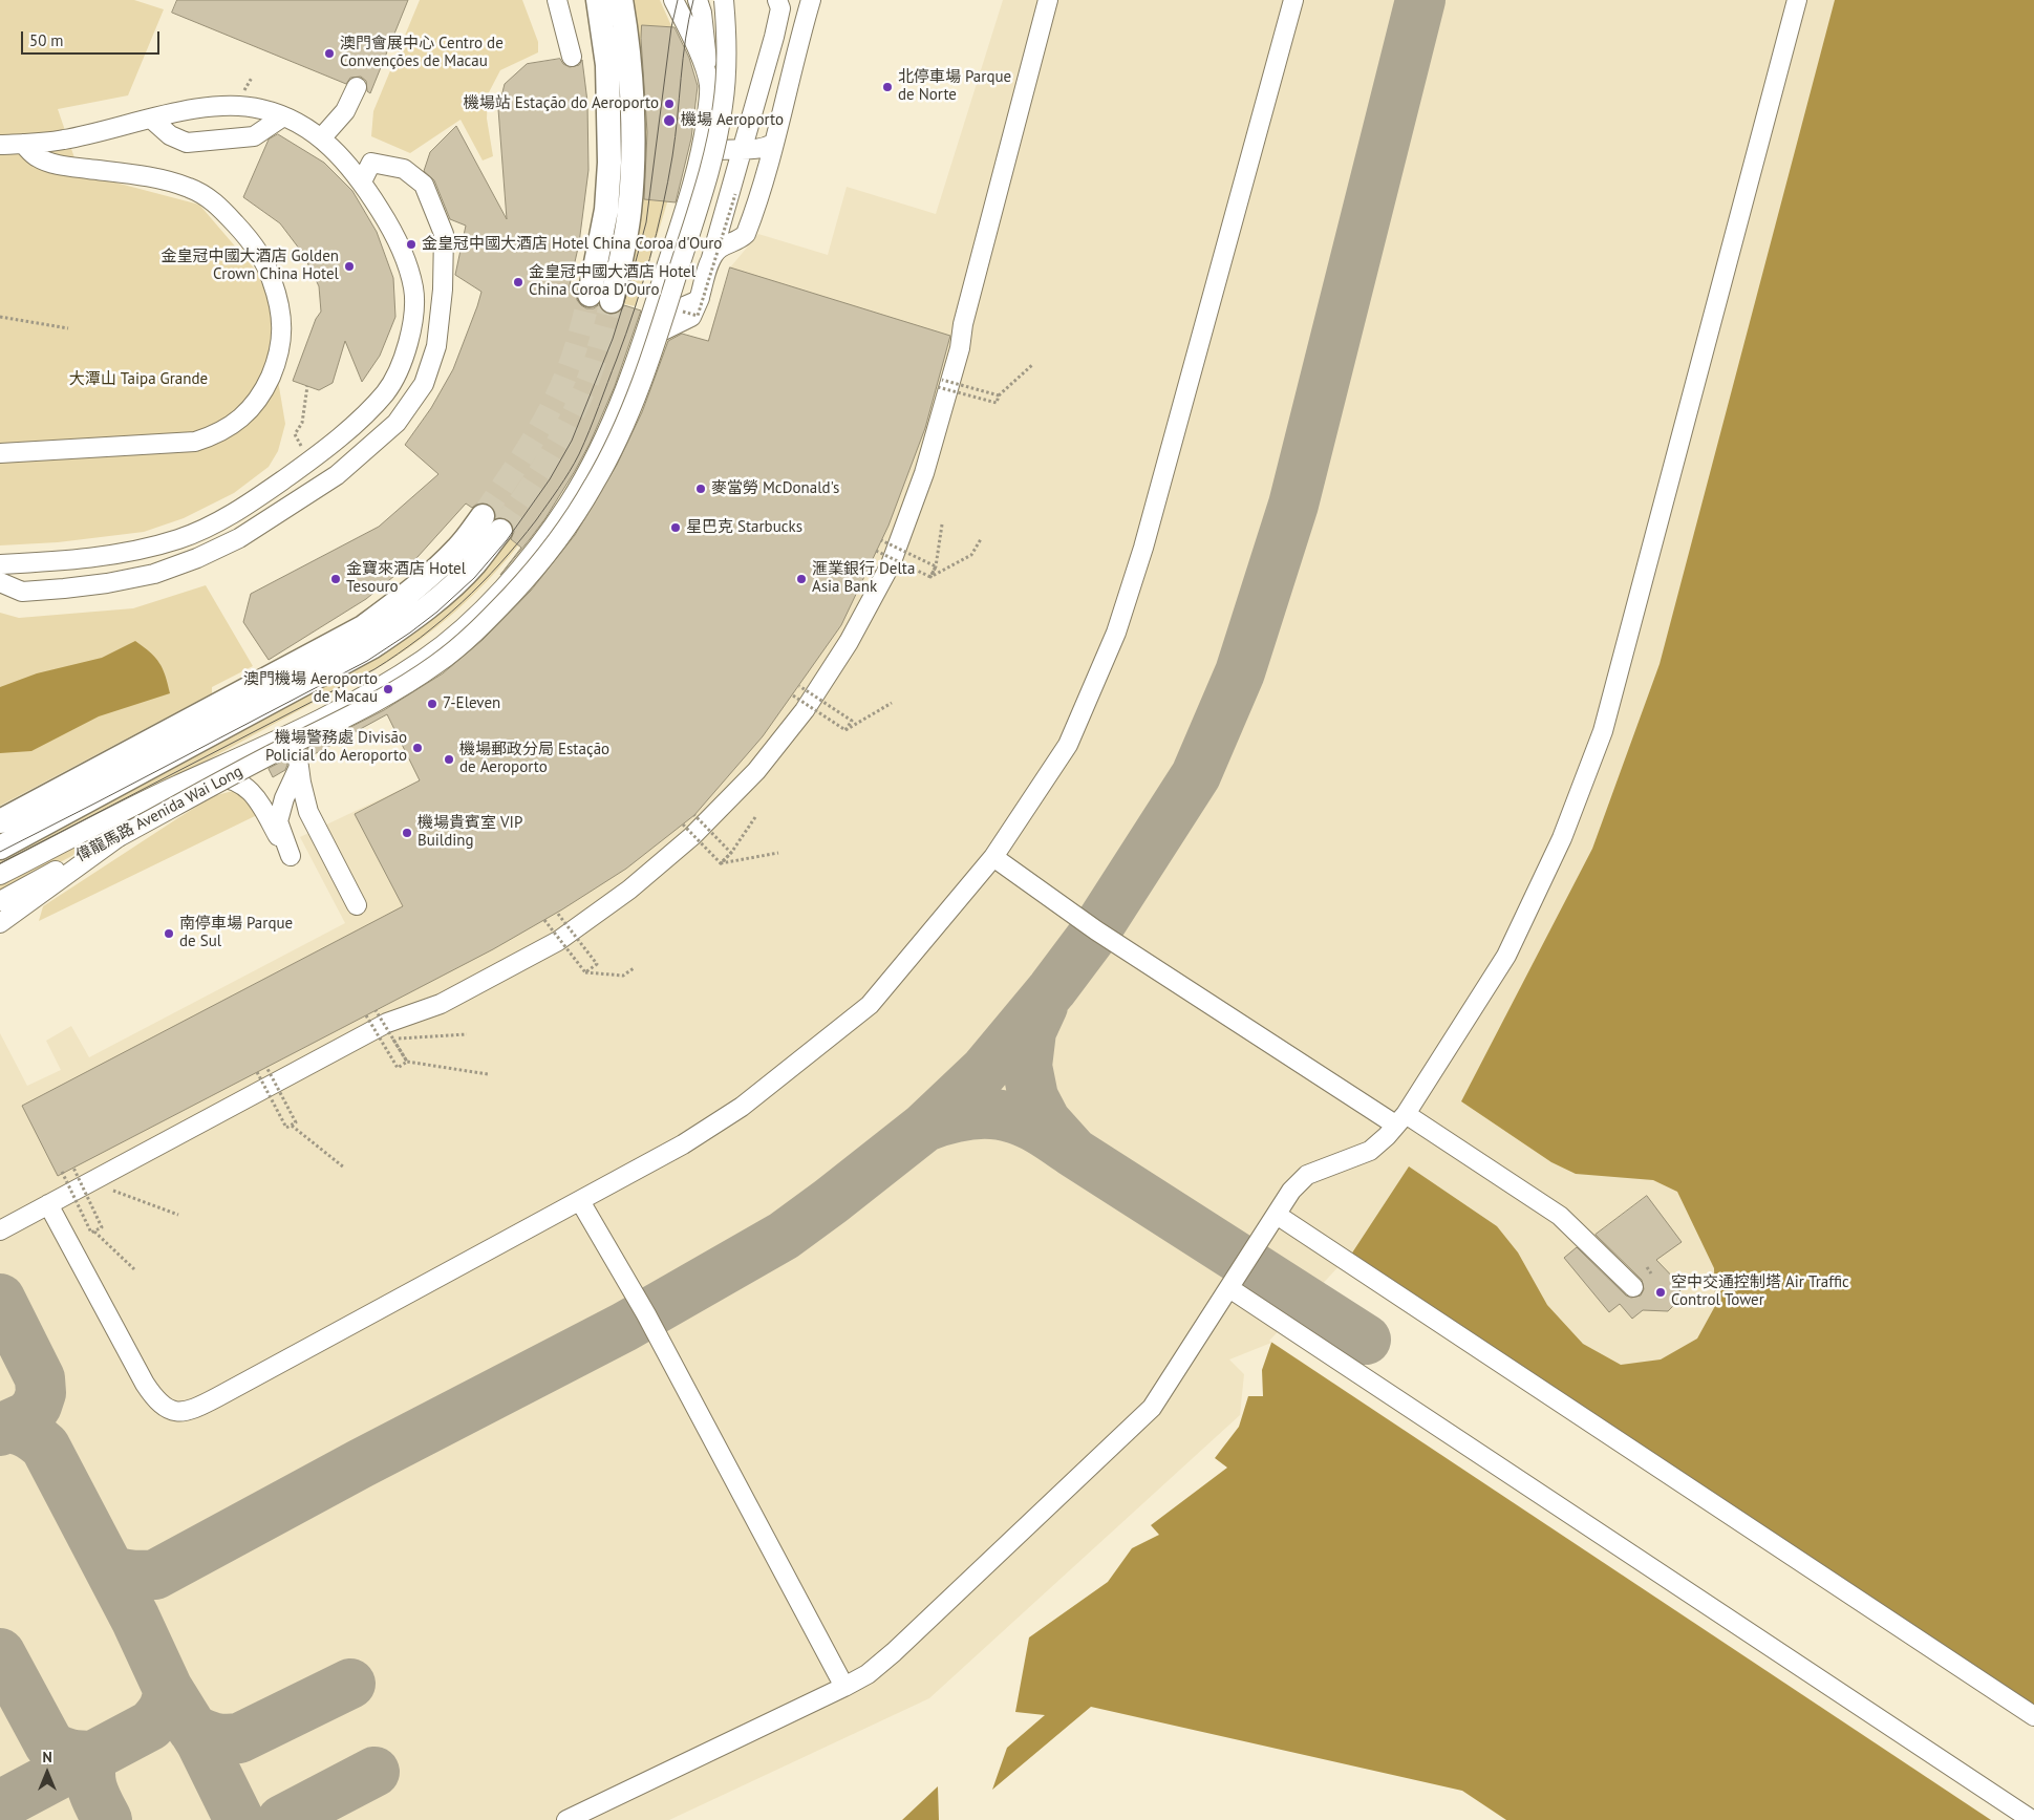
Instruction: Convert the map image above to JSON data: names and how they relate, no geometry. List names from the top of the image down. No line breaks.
{"streets":{"street":["偉龍馬路 Avenida Wai Long"]},"parks":["大潭山 Taipa Grande"],"places":["澳門會展中心 Centro de Convenções de Macau","北停車場 Parque de Norte","機場站 Estação do Aeroporto","機場 Aeroporto","金皇冠中國大酒店 Hotel China Coroa d'Ouro","金皇冠中國大酒店 Golden Crown China Hotel","金皇冠中國大酒店 Hotel China Coroa D'Ouro","麥當勞 McDonald's","星巴克 Starbucks","金寶來酒店 Hotel Tesouro","滙業銀行 Delta Asia Bank","澳門機場 Aeroporto de Macau","7-Eleven","機場警務處 Divisão Policial do Aeroporto","機場郵政分局 Estação de Aeroporto","機場貴賓室 VIP Building","南停車場 Parque de Sul","空中交通控制塔 Air Traffic Control Tower"],"scale_bar":"50 m","north":"top"}
